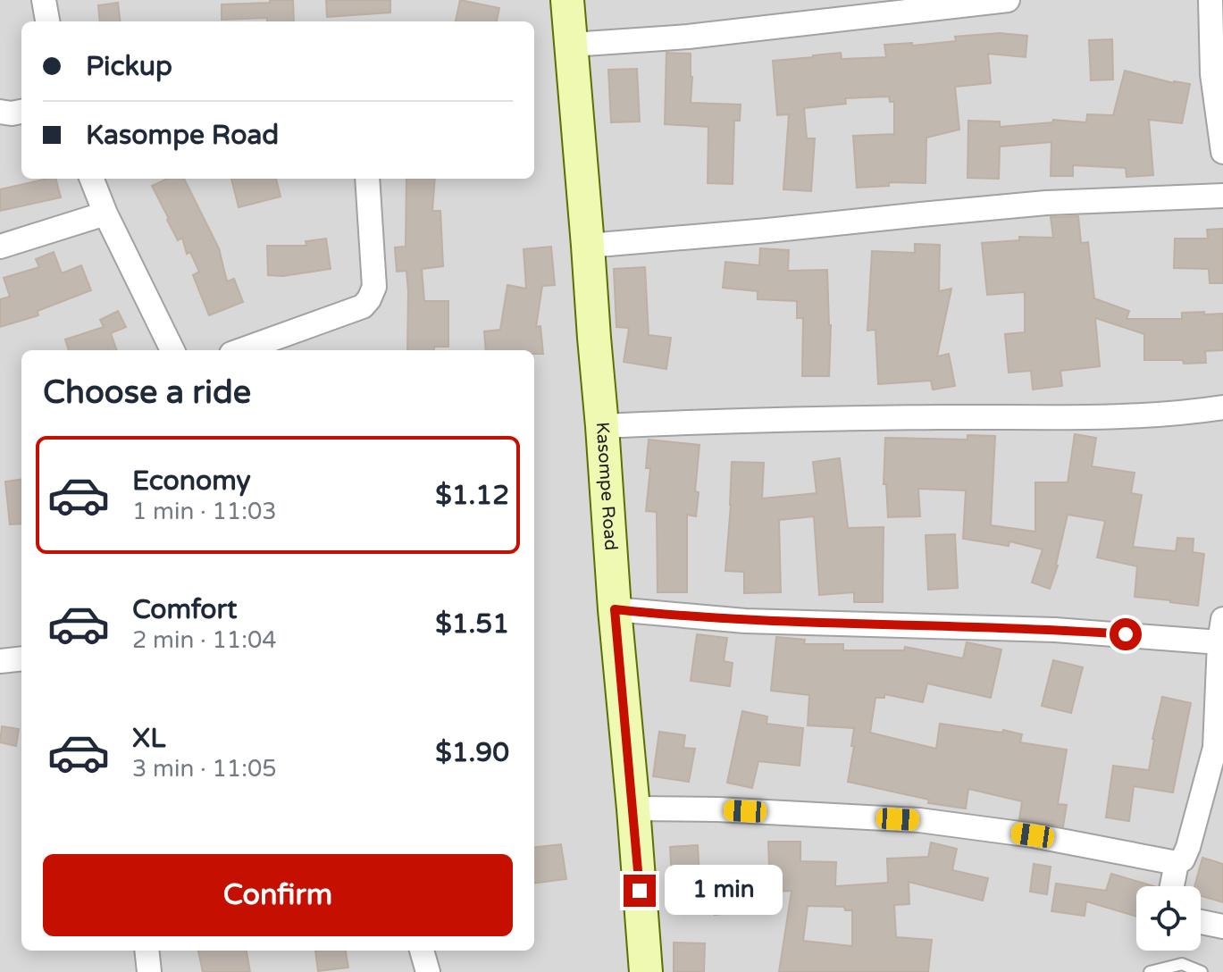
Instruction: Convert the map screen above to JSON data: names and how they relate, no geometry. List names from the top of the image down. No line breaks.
{"streets":{"street":["Kasompe Road"]},"page":{"banner":["Pickup","Kasompe Road"],"heading":"Choose a ride","list":[{"name":"Economy","note":"1 min · 11:03","value":"$1.12"},{"name":"Comfort","note":"2 min · 11:04","value":"$1.51"},{"name":"XL","note":"3 min · 11:05","value":"$1.90"}],"buttons":"Confirm","bubble":"1 min"}}
